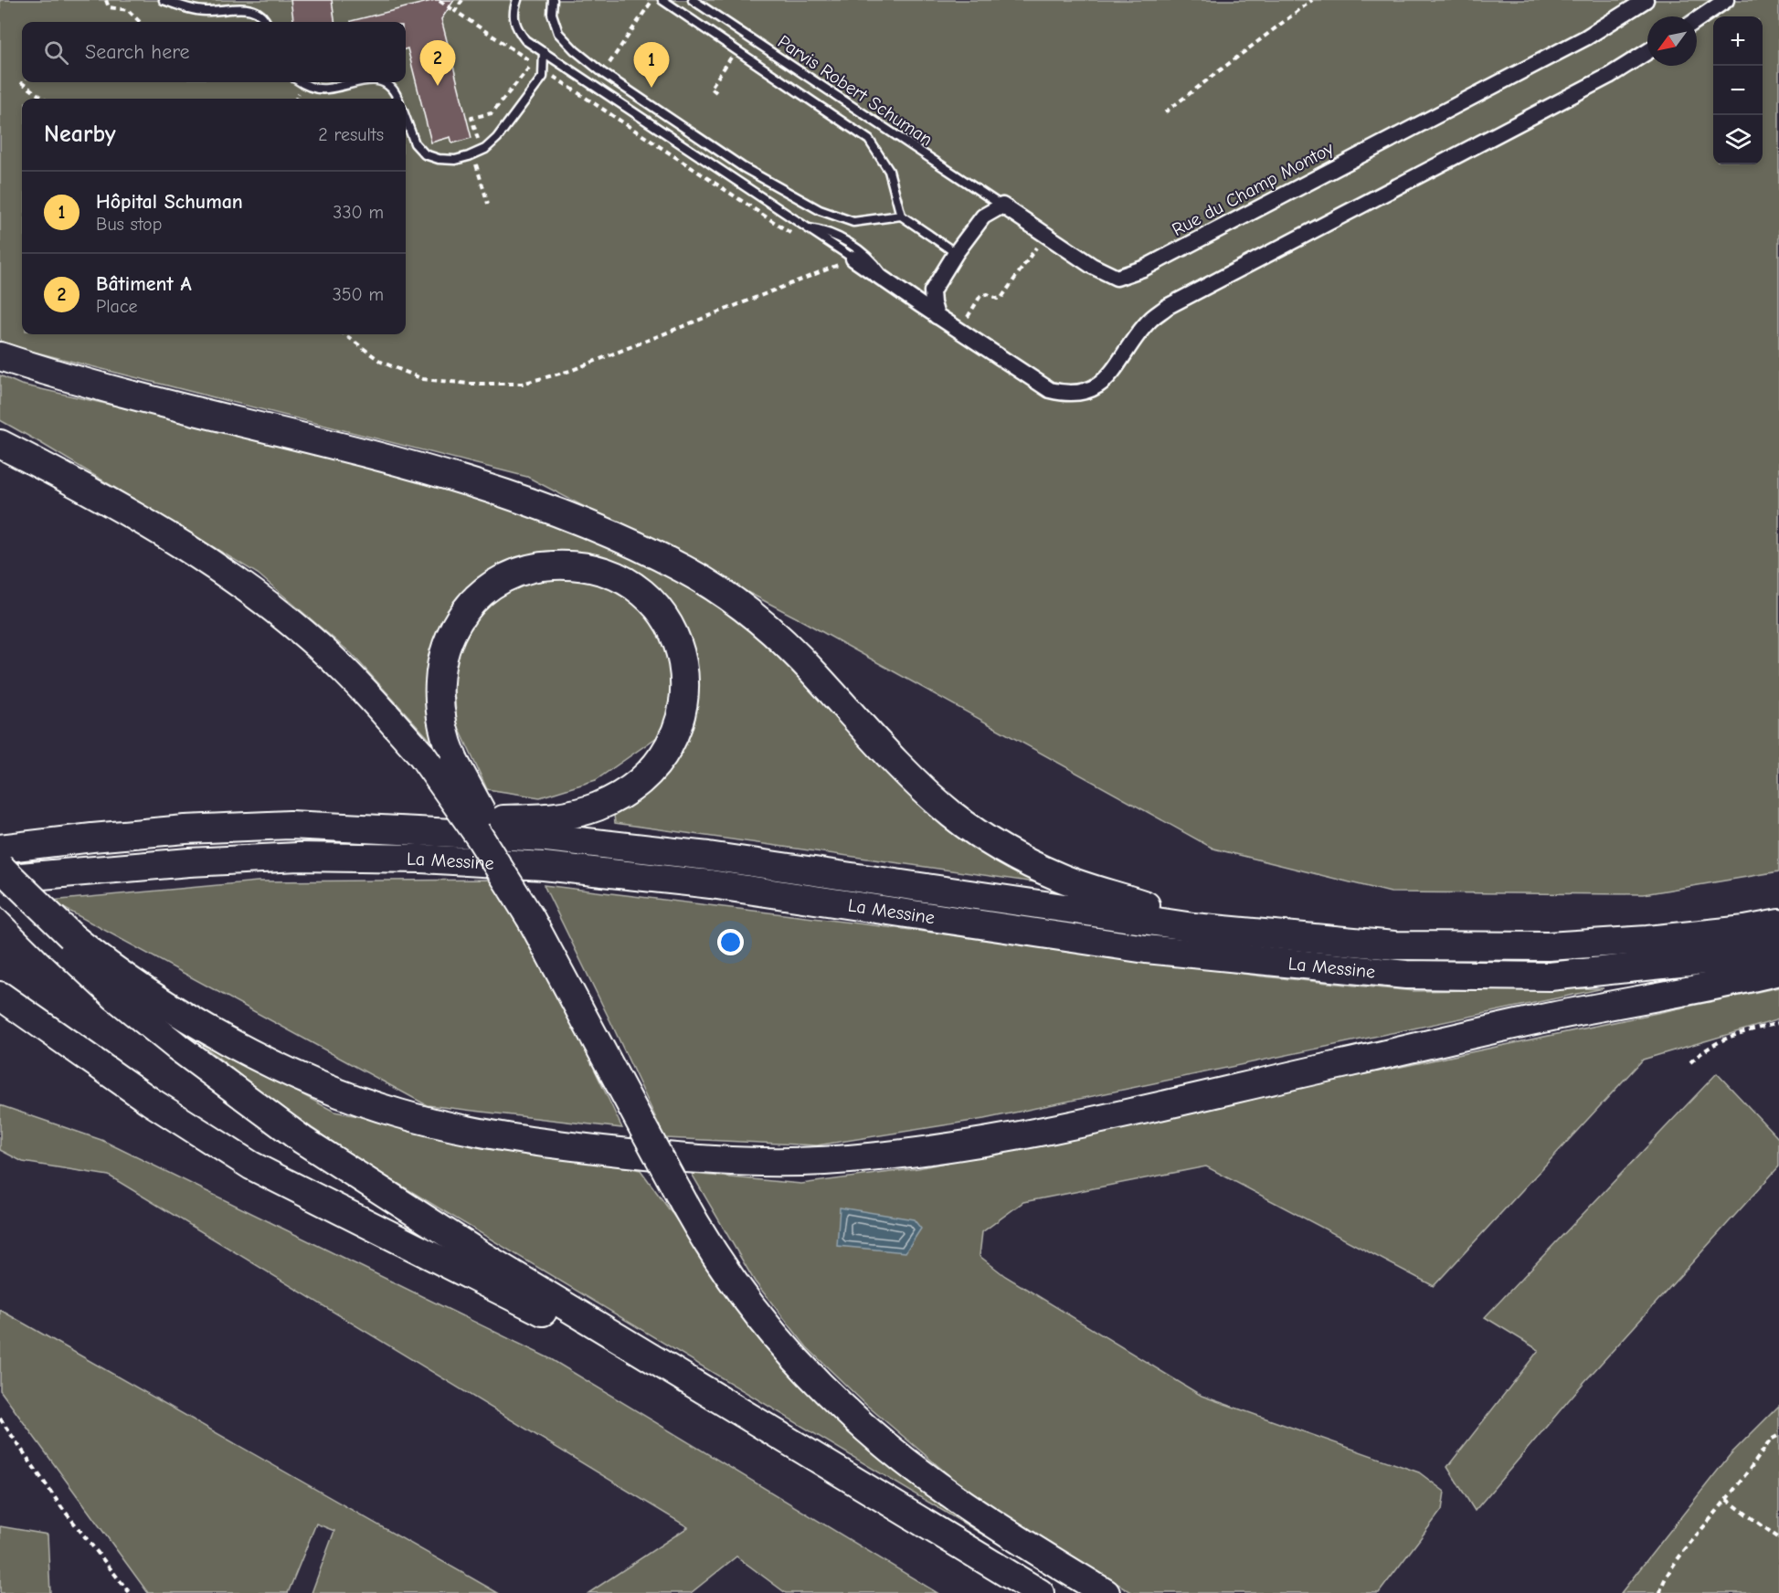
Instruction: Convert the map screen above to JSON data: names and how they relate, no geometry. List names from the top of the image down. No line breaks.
{"streets":{"highway":["La Messine"],"street":["Rue du Champ Montoy"],"lane":["Parvis Robert Schuman"]},"crossings":[["Parvis Robert Schuman","Rue du Champ Montoy"]],"north":"bottom left","page":{"map_buttons":["+","−"],"search":"Search here","pins":["2","1"],"heading":["Nearby","2 results"],"list":[{"mark":"1","name":"Hôpital Schuman","note":"Bus stop","value":"330 m"},{"mark":"2","name":"Bâtiment A","note":"Place","value":"350 m"}]}}
